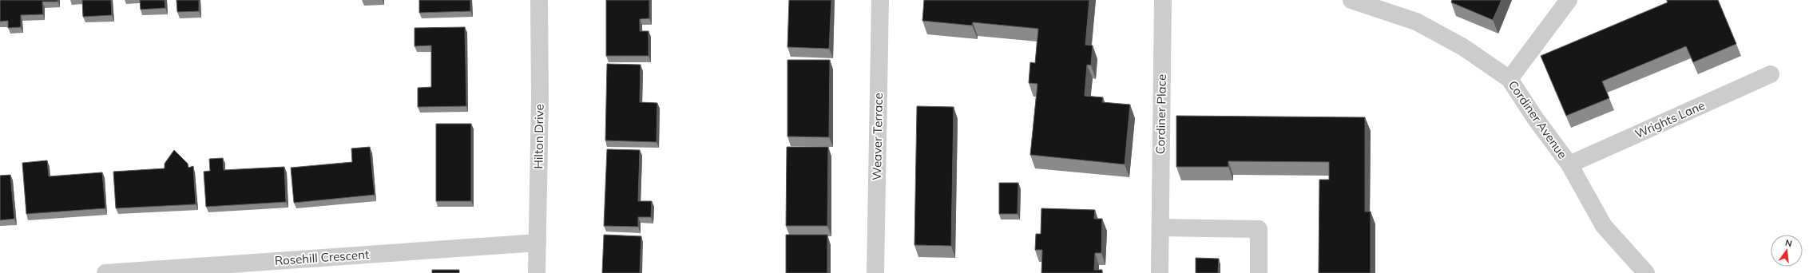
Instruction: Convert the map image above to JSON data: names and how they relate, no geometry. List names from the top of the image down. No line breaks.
{"streets":{"street":["Cordiner Place","Cordiner Avenue","Wrights Lane","Hilton Drive","Weaver Terrace","Rosehill Crescent"]},"crossings":[["Cordiner Avenue","Wrights Lane"],["Hilton Drive","Rosehill Crescent"]],"north":"top"}
